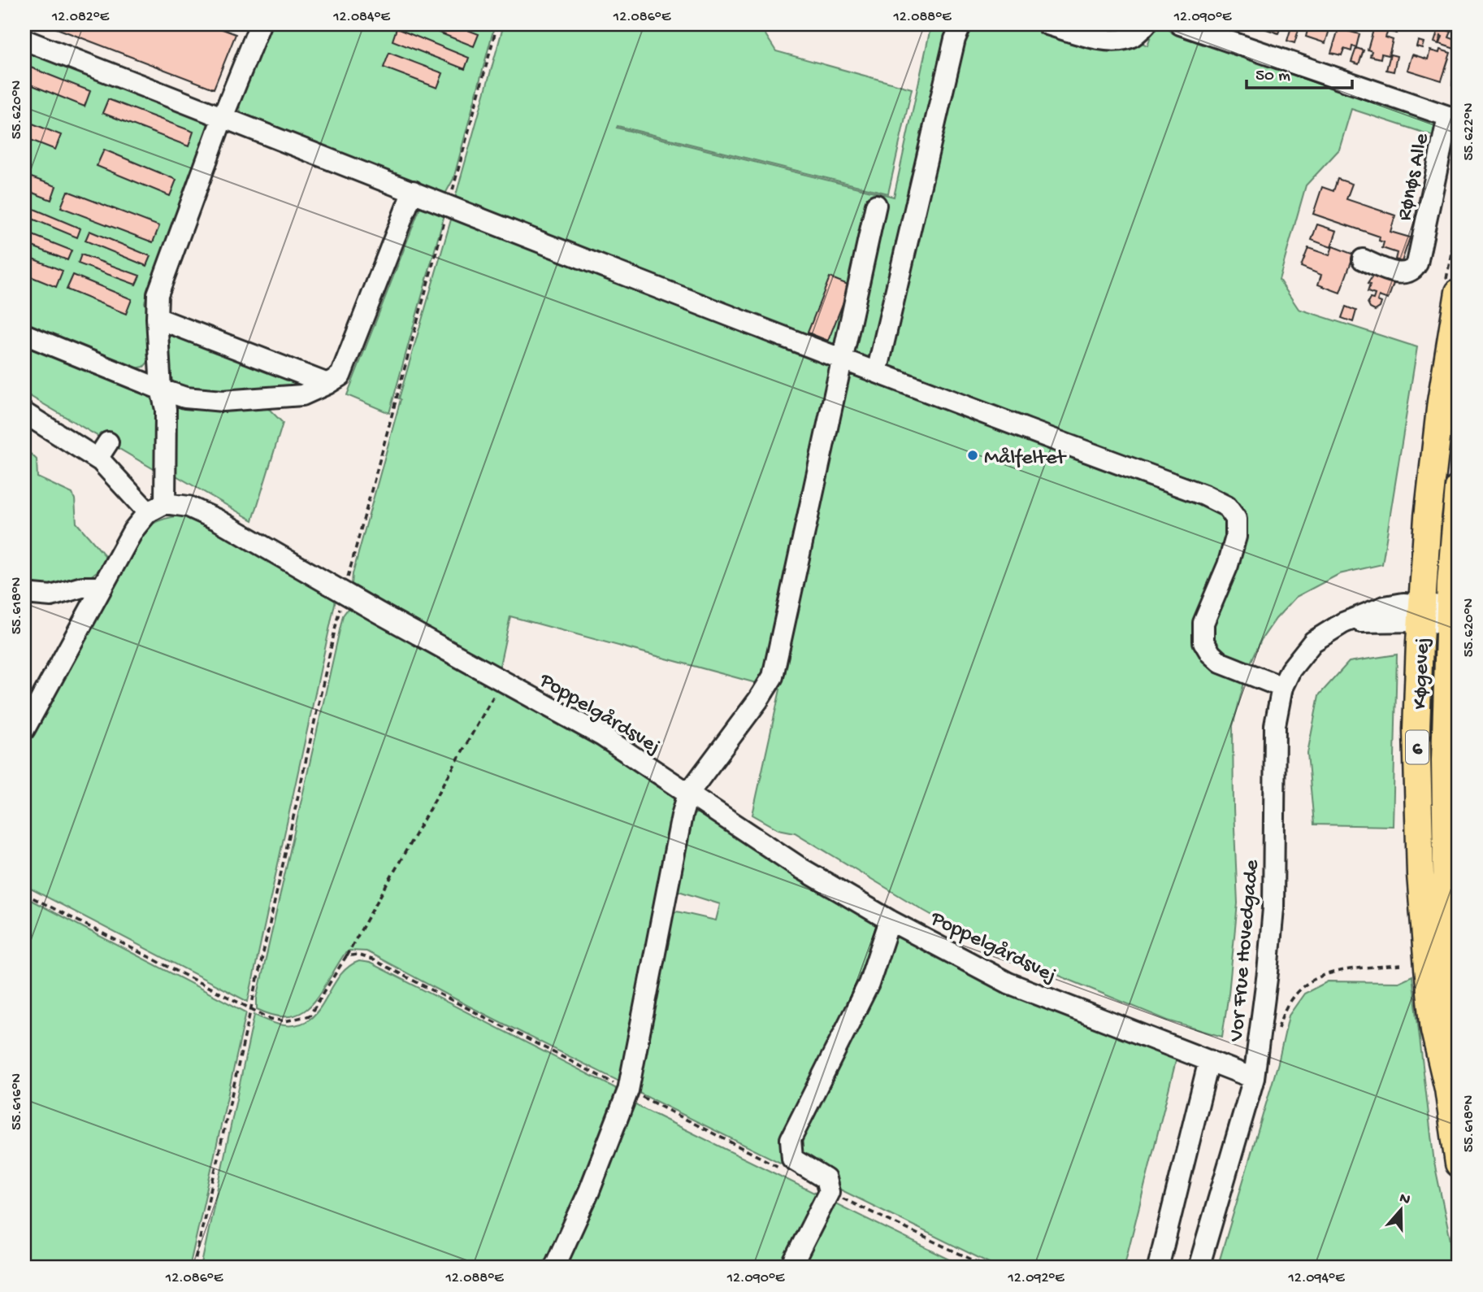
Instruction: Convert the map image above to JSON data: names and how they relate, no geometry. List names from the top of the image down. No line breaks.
{"streets":{"main road":["Køgevej","6"],"street":["Rønøs Alle","Poppelgårdsvej","Vor Frue Hovedgade"]},"crossings":[["Køgevej","Vor Frue Hovedgade"],["Poppelgårdsvej","Vor Frue Hovedgade"]],"places":["Målfeltet"],"scale_bar":"50 m","north":"top","coordinates":["12.082°E","12.084°E","12.086°E","12.088°E","12.090°E","55.620°N","55.622°N","55.618°N","55.616°N","12.092°E","12.094°E"]}
